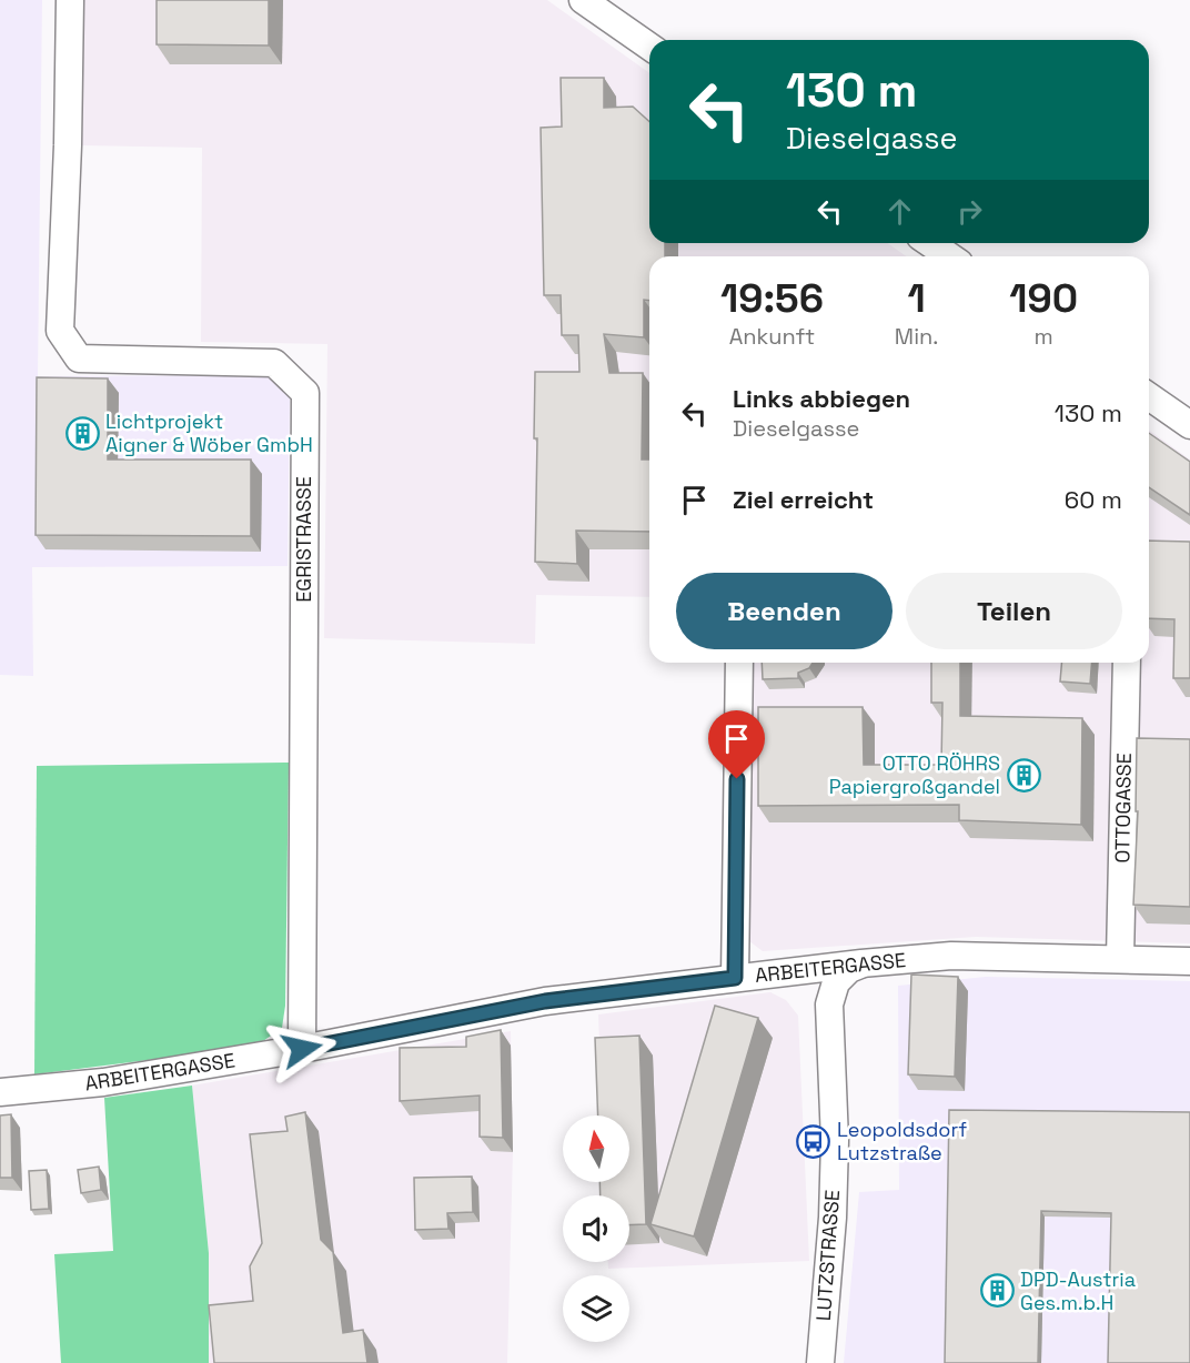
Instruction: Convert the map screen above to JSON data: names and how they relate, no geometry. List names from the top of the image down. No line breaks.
{"streets":{"street":["EGRISTRASSE","OTTOGASSE","ARBEITERGASSE","LUTZSTRASSE"]},"crossings":[["EGRISTRASSE","ARBEITERGASSE"],["OTTOGASSE","ARBEITERGASSE"],["ARBEITERGASSE","LUTZSTRASSE"]],"places":{"building":["Lichtprojekt Aigner & Wöber GmbH","OTTO RÖHRS Papiergroßgandel","DPD-Austria Ges.m.b.H"],"bus stop":["Leopoldsdorf Lutzstraße"]},"north":"top","page":{"turn":["130 m","Dieselgasse"],"eta":["19:56","Ankunft","1","Min.","190","m"],"list":[{"name":"Links abbiegen","note":"Dieselgasse","value":"130 m"},{"name":"Ziel erreicht","value":"60 m"}],"buttons":["Beenden","Teilen"]}}
